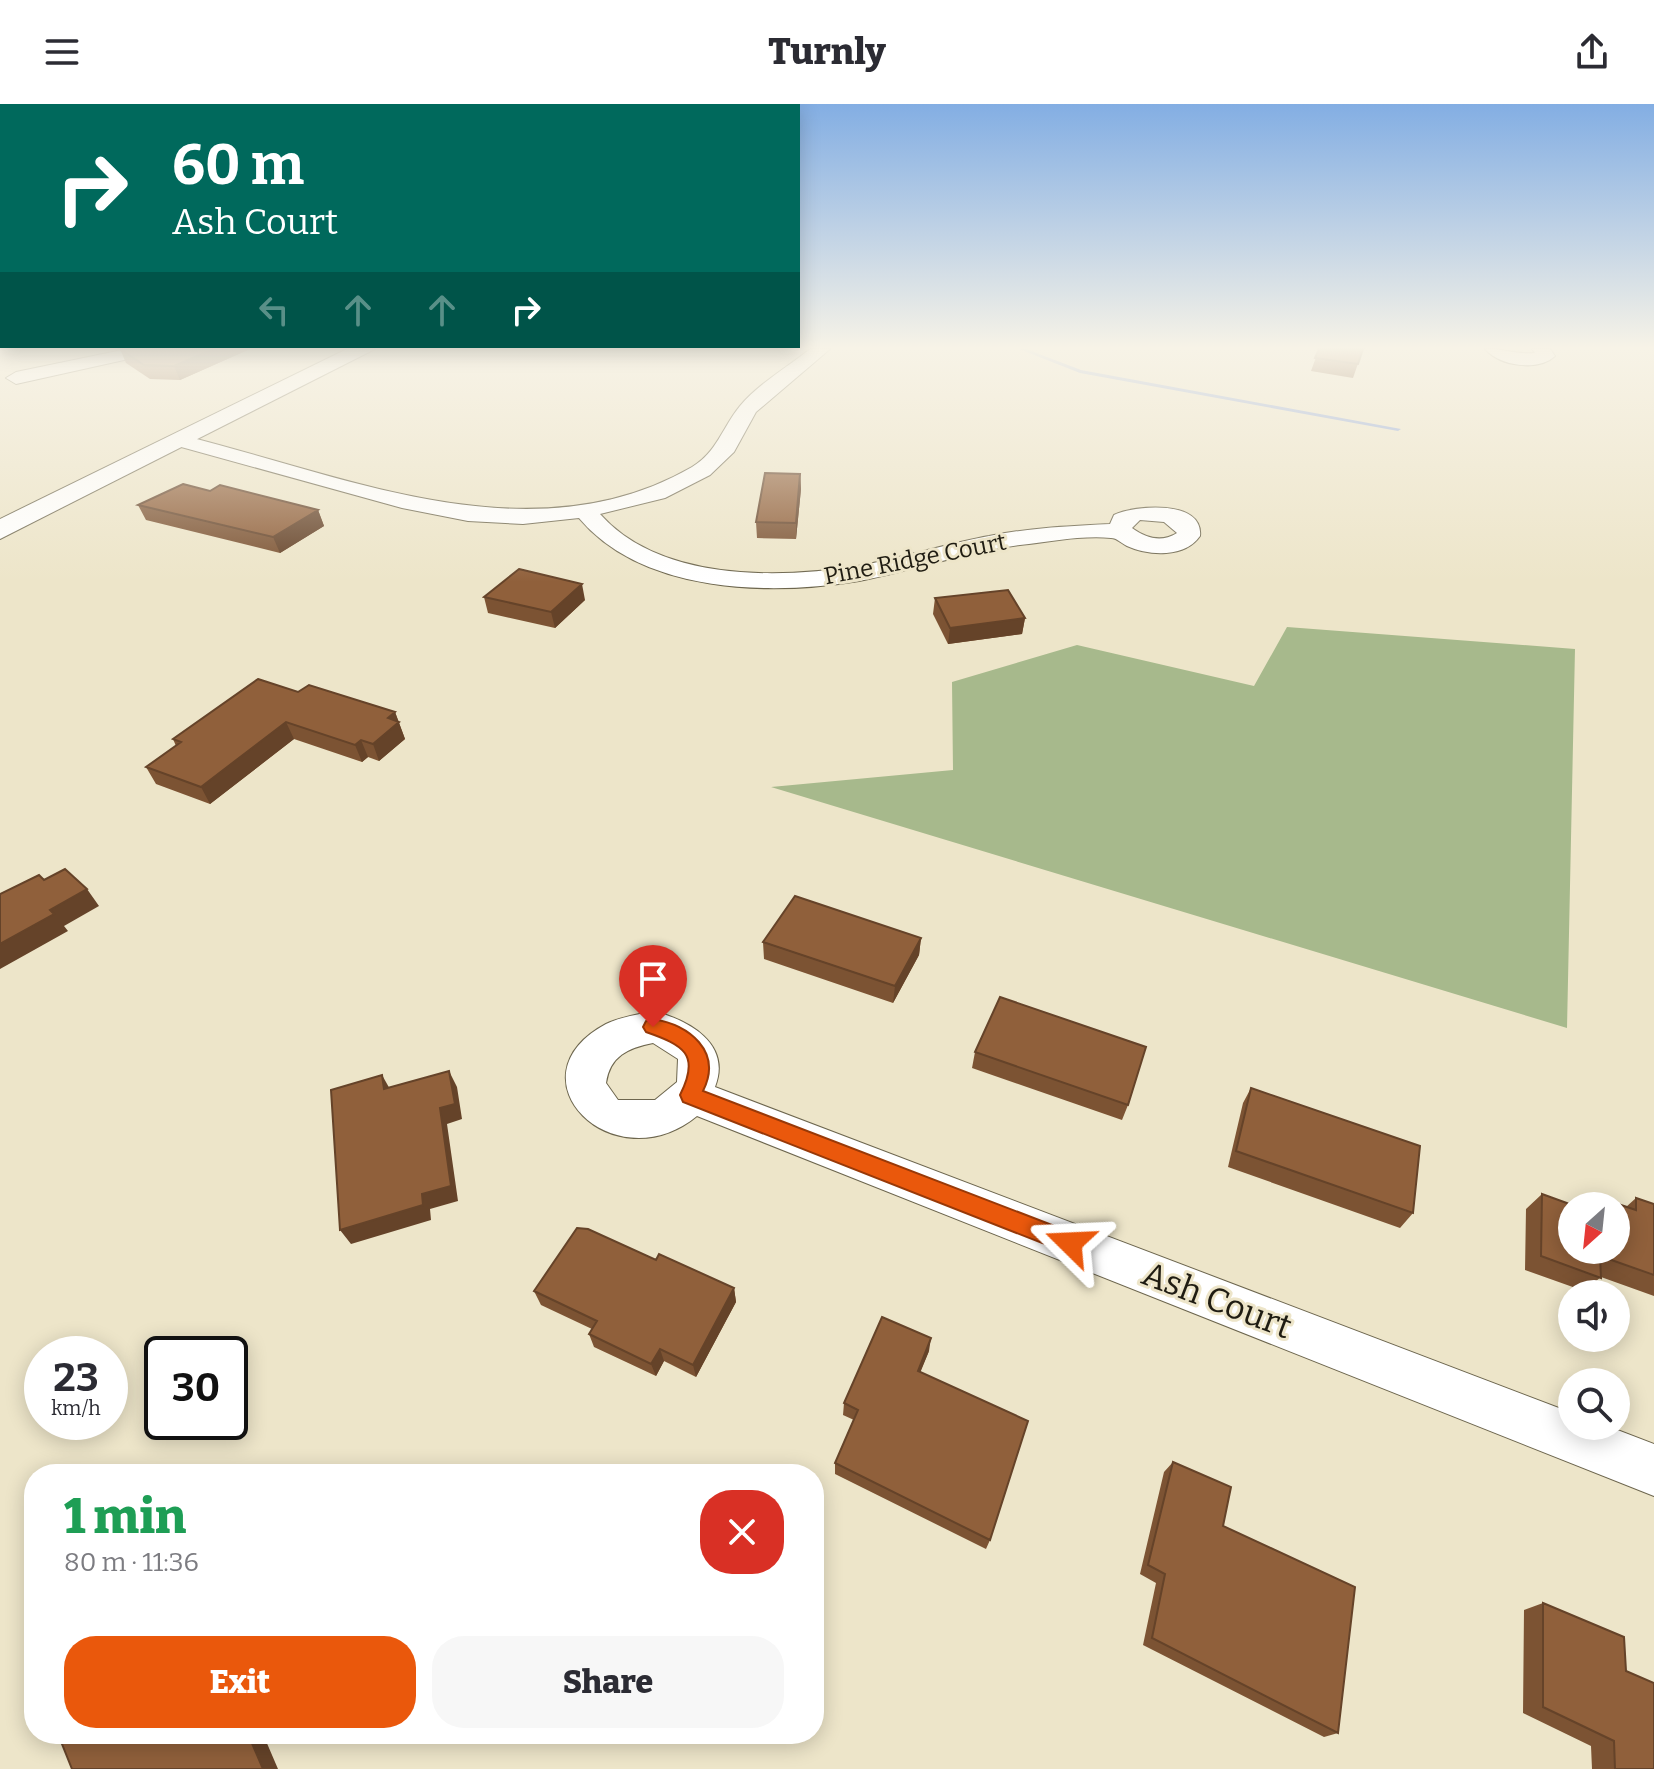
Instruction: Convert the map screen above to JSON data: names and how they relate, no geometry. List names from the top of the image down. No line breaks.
{"streets":{"street":["Pine Ridge Court","Ash Court"]},"north":"bottom left","page":{"header":"Turnly","turn":["60 m","Ash Court"],"speed":"23 km/h","limit":"30","heading":["1 min","80 m · 11:36"],"buttons":["Exit","Share"]}}
